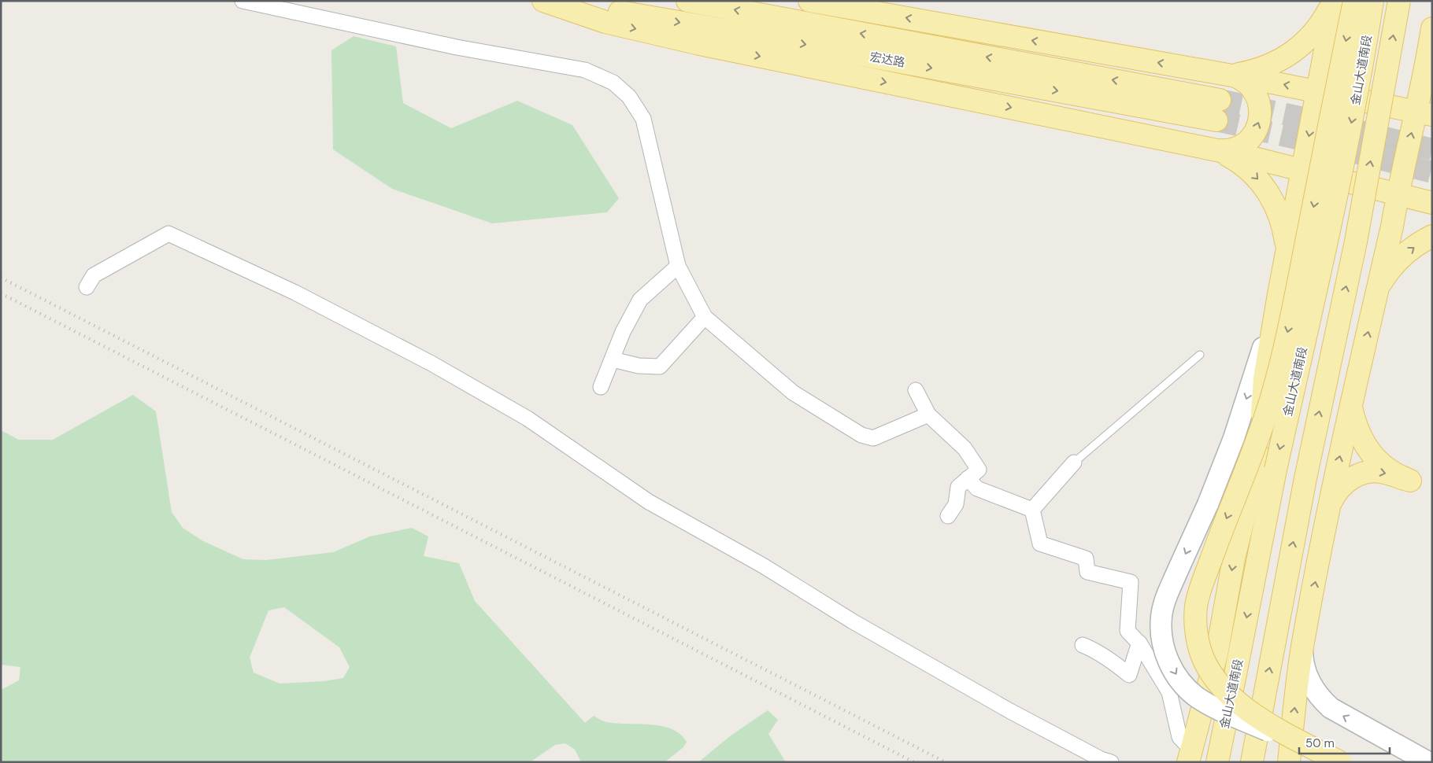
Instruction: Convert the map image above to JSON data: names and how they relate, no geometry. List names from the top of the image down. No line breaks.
{"streets":{"main road":["宏达路","金山大道南段"]},"scale_bar":"50 m"}
